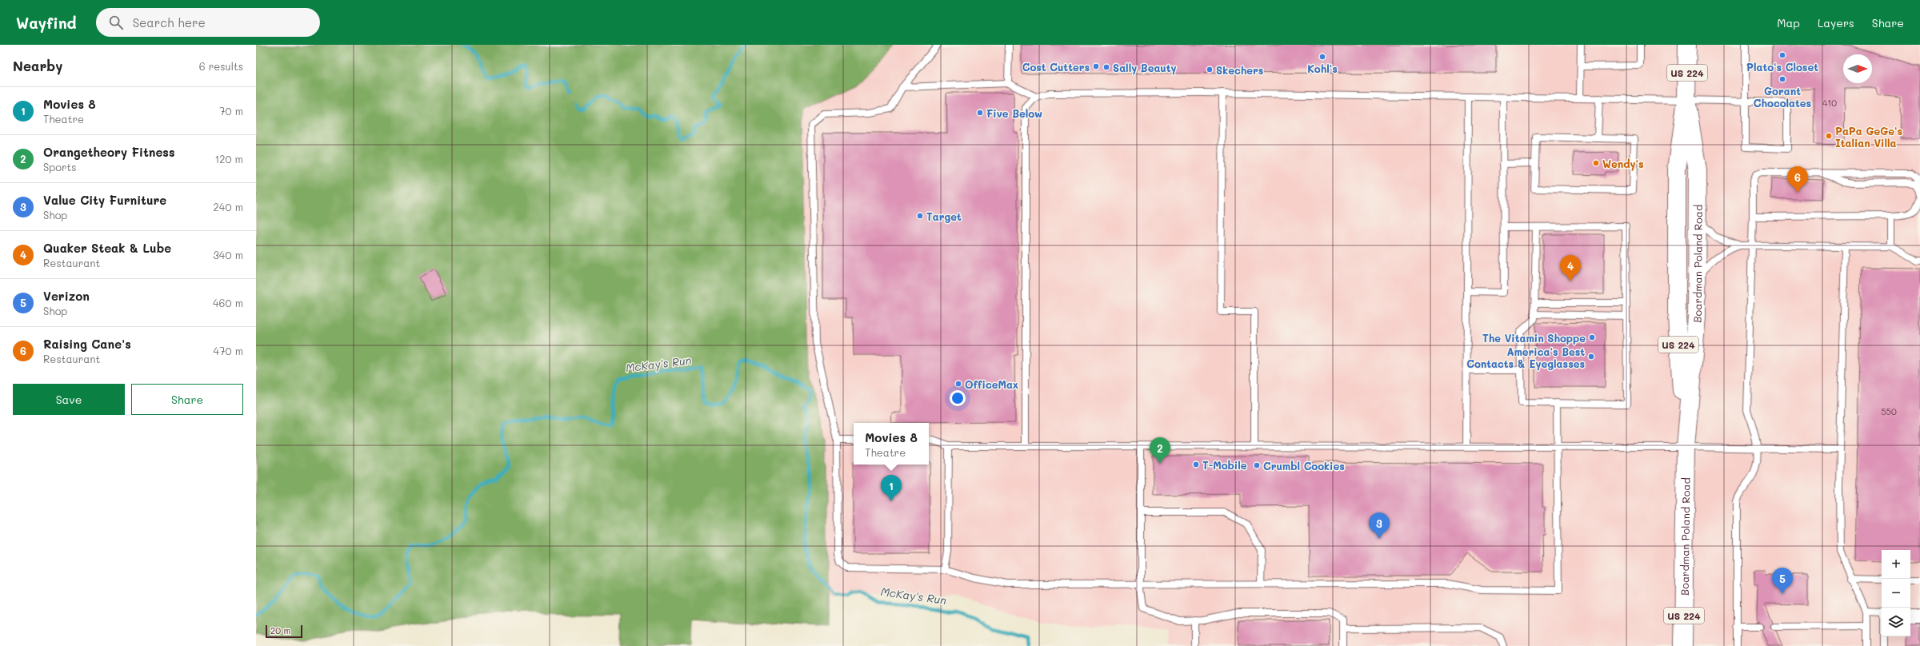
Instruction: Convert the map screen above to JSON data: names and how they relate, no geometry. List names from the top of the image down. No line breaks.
{"streets":{"main road":["US 224","Boardman Poland Road"]},"water":["McKay's Run"],"places":["Plato's Closet","Kohl's","Cost Cutters","Sally Beauty","Skechers","Gorant Chocolates","Five Below","PaPa GeGe's Italian Villa","Wendy's","Target","The Vitamin Shoppe","America's Best Contacts & Eyeglasses","OfficeMax","T-Mobile","Crumbl Cookies"],"house_numbers":["410","550"],"scale_bar":"20 m","north":"right","page":{"header":"Wayfind","search":"Search here","nav":["Map","Layers","Share"],"heading":["Nearby","6 results"],"list":[{"mark":"1","name":"Movies 8","note":"Theatre","value":"70 m"},{"mark":"2","name":"Orangetheory Fitness","note":"Sports","value":"120 m"},{"mark":"3","name":"Value City Furniture","note":"Shop","value":"240 m"},{"mark":"4","name":"Quaker Steak & Lube","note":"Restaurant","value":"340 m"},{"mark":"5","name":"Verizon","note":"Shop","value":"460 m"},{"mark":"6","name":"Raising Cane's","note":"Restaurant","value":"470 m"}],"pins":["6","4","2","1","3","5"],"buttons":["Save","Share"],"popup":["Movies 8","Theatre"],"map_buttons":["+","−"],"scale":"20 m"}}
